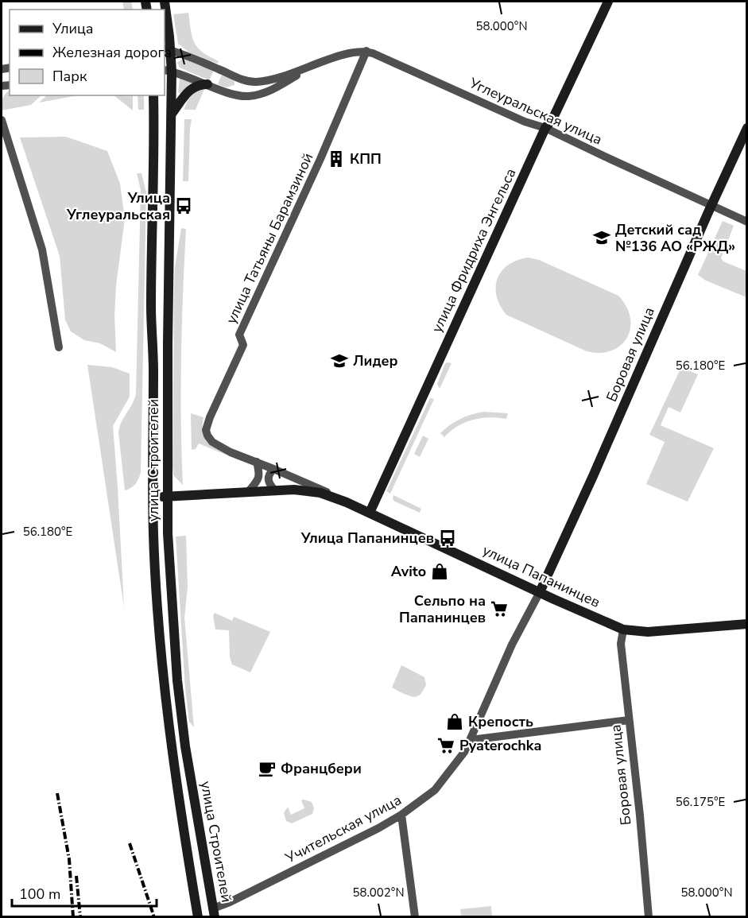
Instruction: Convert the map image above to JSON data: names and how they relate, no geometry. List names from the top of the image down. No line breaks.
{"streets":{"main road":["улица Фридриха Энгельса","Боровая улица","улица Строителей","улица Папанинцев"],"street":["Углеуральская улица","улица Татьяны Барамзиной","Учительская улица"]},"crossings":[["Углеуральская улица","улица Татьяны Барамзиной"],["Углеуральская улица","улица Фридриха Энгельса"],["Углеуральская улица","Боровая улица"],["улица Татьяны Барамзиной","улица Папанинцев"],["улица Фридриха Энгельса","улица Папанинцев"],["Боровая улица","улица Папанинцев"],["Боровая улица","Учительская улица"],["улица Строителей","улица Папанинцев"],["улица Строителей","Учительская улица"],["улица Папанинцев","Учительская улица"]],"places":{"building":["КПП"],"bus stop":["Улица Углеуральская","Улица Папанинцев"],"school or university":["Детский сад №136 АО «РЖД»","Лидер"],"shop":["Avito","Крепость"],"supermarket":["Сельпо на Папанинцев","Pyaterochka"],"cafe":["Францбери"]},"legend":["Улица","Железная дорога","Парк"],"scale_bar":"100 m","coordinates":["58.000°N","56.180°E","56.175°E","58.002°N"]}
